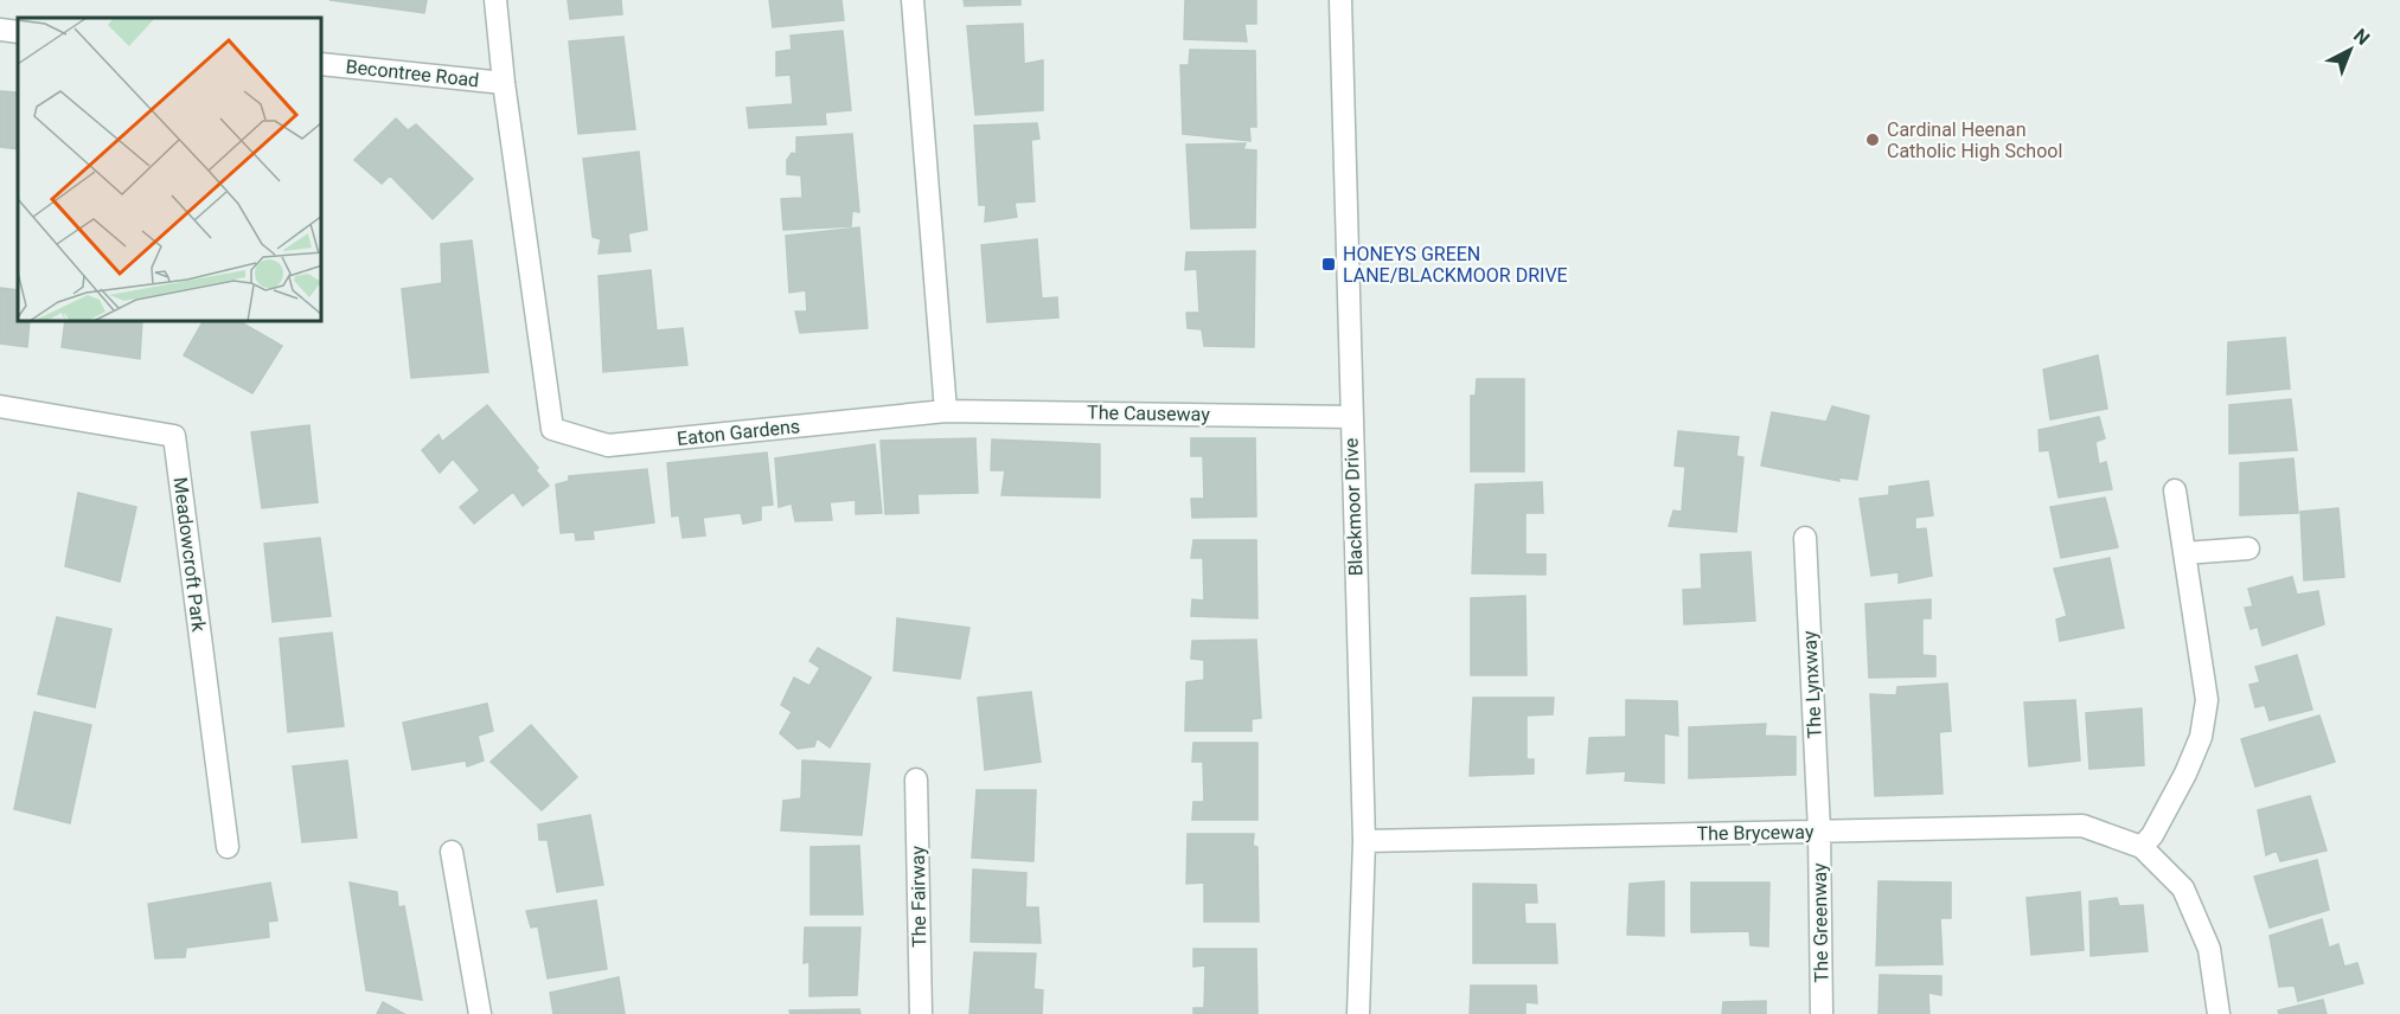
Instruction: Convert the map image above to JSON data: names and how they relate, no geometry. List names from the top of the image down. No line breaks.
{"streets":{"street":["Becontree Road","The Causeway","Eaton Gardens","Blackmoor Drive","Meadowcroft Park","The Lynxway","The Bryceway","The Fairway","The Greenway"]},"crossings":[["Becontree Road","Eaton Gardens"],["The Causeway","Eaton Gardens"],["The Causeway","Blackmoor Drive"],["Blackmoor Drive","The Bryceway"],["The Lynxway","The Bryceway"],["The Lynxway","The Greenway"],["The Bryceway","The Greenway"]],"places":{"other":["Cardinal Heenan Catholic High School"],"transit":["HONEYS GREEN LANE/BLACKMOOR DRIVE"]},"north":"top right"}
